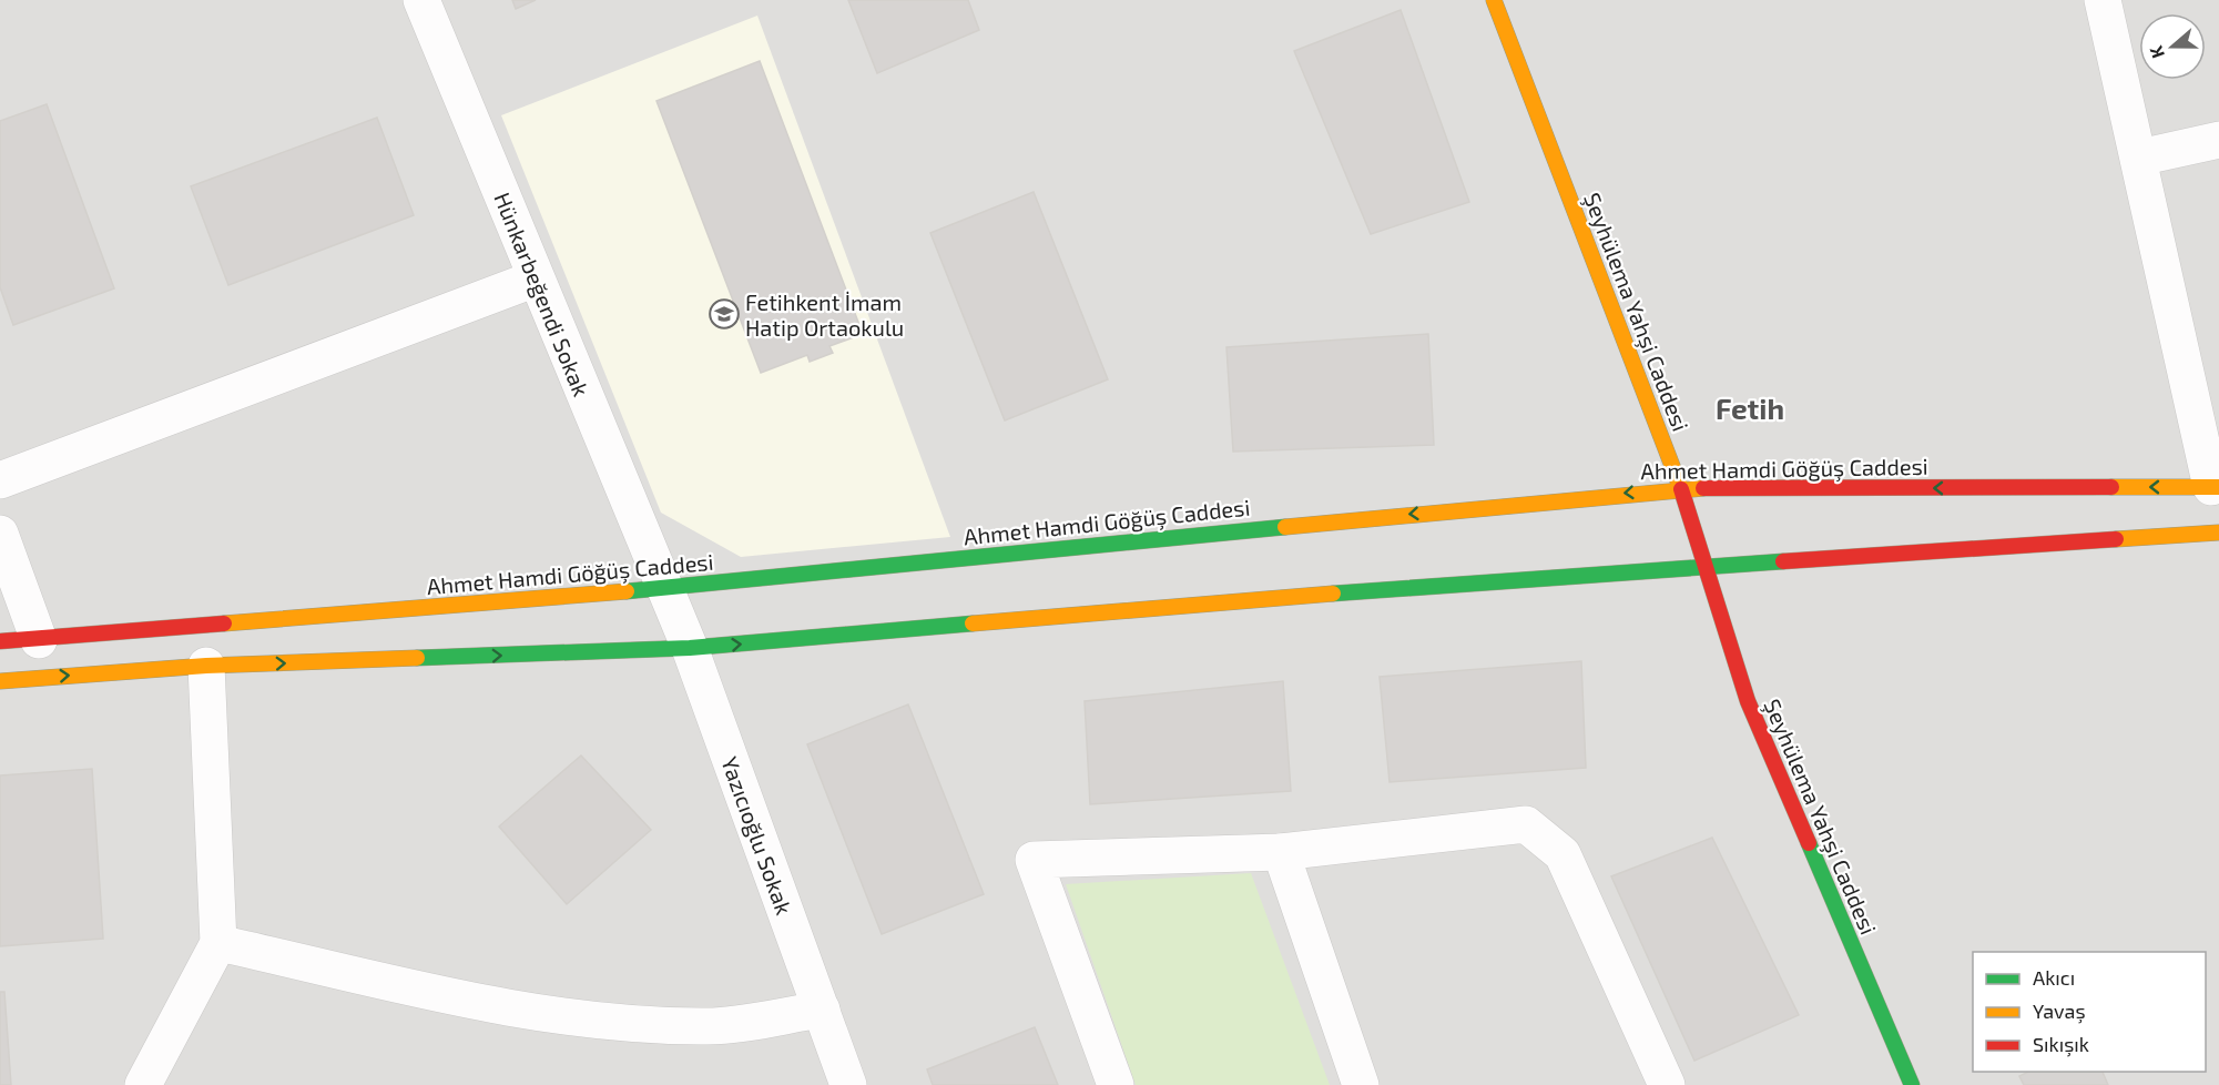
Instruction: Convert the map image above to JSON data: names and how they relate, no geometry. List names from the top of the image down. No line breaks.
{"streets":{"street":["Hünkarbeğendi Sokak","Şeyhülema Yahşi Caddesi","Ahmet Hamdi Göğüş Caddesi","Yazıcıoğlu Sokak"]},"crossings":[["Hünkarbeğendi Sokak","Ahmet Hamdi Göğüş Caddesi"],["Hünkarbeğendi Sokak","Yazıcıoğlu Sokak"],["Şeyhülema Yahşi Caddesi","Ahmet Hamdi Göğüş Caddesi"],["Ahmet Hamdi Göğüş Caddesi","Yazıcıoğlu Sokak"]],"districts":["Fetih"],"places":{"school or university":["Fetihkent İmam Hatip Ortaokulu"]},"legend":["Akıcı","Yavaş","Sıkışık"],"north":"left"}
